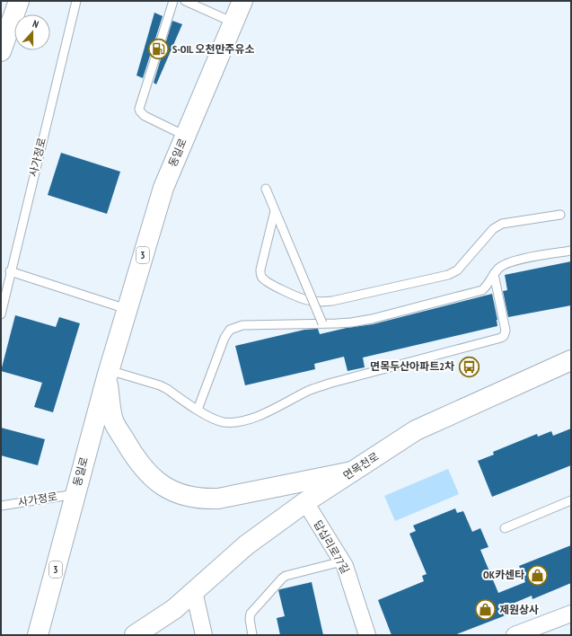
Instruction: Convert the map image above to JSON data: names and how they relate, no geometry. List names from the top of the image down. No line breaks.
{"streets":{"main road":["동일로","3","면목천로"],"street":["답십리로77길"],"lane":["사가정로"]},"crossings":[["동일로","사가정로"],["면목천로","답십리로77길"]],"places":{"fuel station":["S-OIL 오천만주유소"],"bus stop":["면목두산아파트2차"],"shop":["OK카센타","제원상사"]},"north":"top"}
